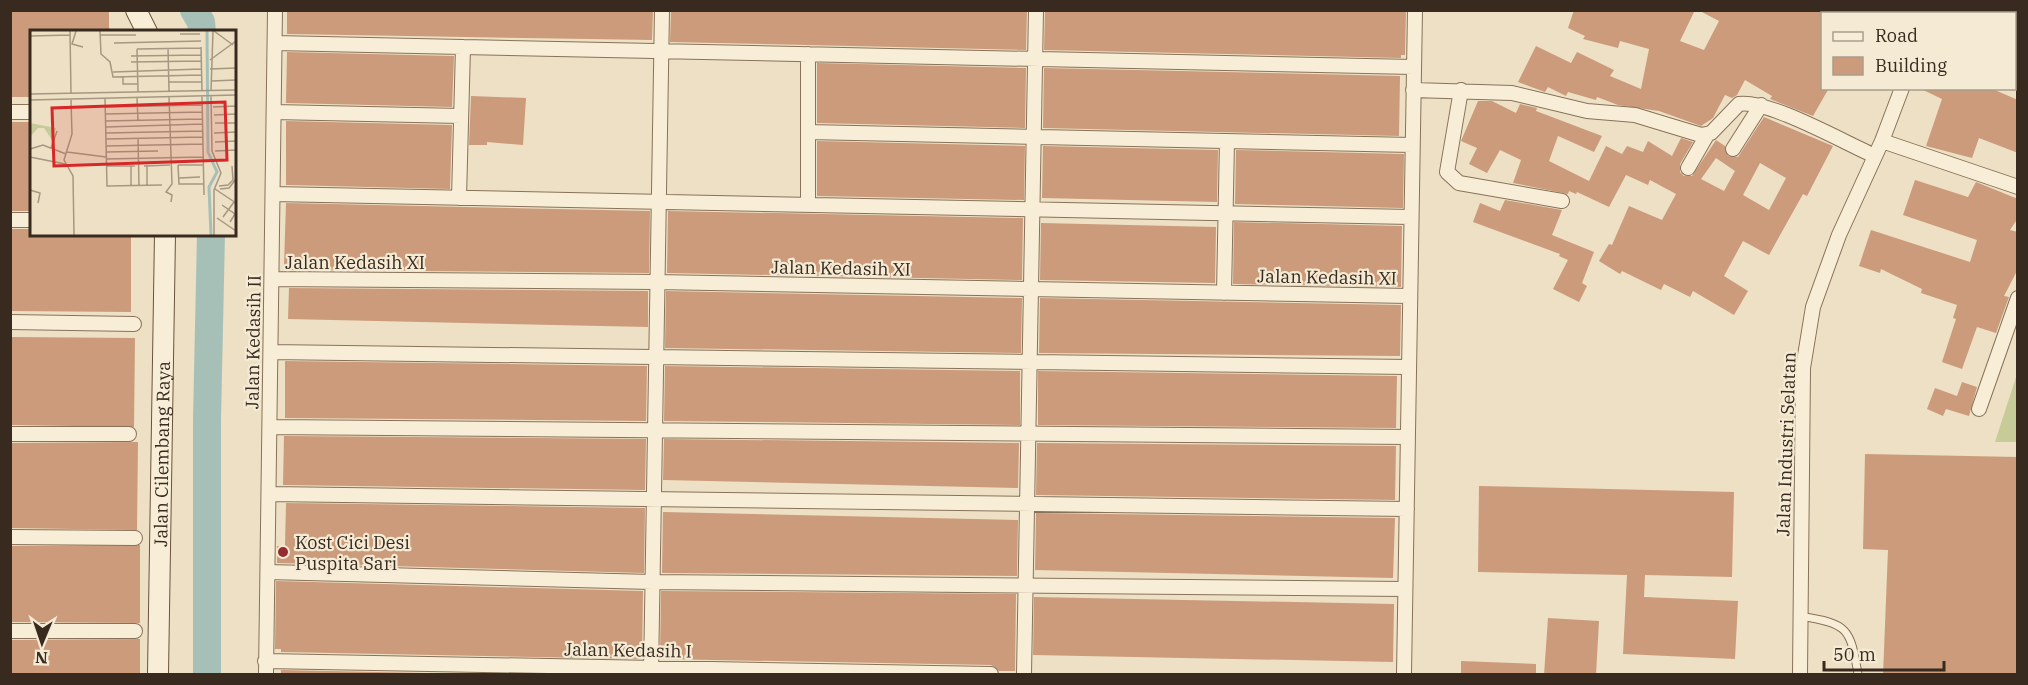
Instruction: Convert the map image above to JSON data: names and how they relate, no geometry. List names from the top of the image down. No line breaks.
{"streets":{"street":["Jalan Kedasih XI","Jalan Kedasih II","Jalan Industri Selatan","Jalan Cilembang Raya","Jalan Kedasih I"]},"crossings":[["Jalan Kedasih XI","Jalan Kedasih II"],["Jalan Kedasih II","Jalan Kedasih I"]],"places":["Kost Cici Desi Puspita Sari"],"legend":["Road","Building"],"scale_bar":"50 m","north":"bottom"}
